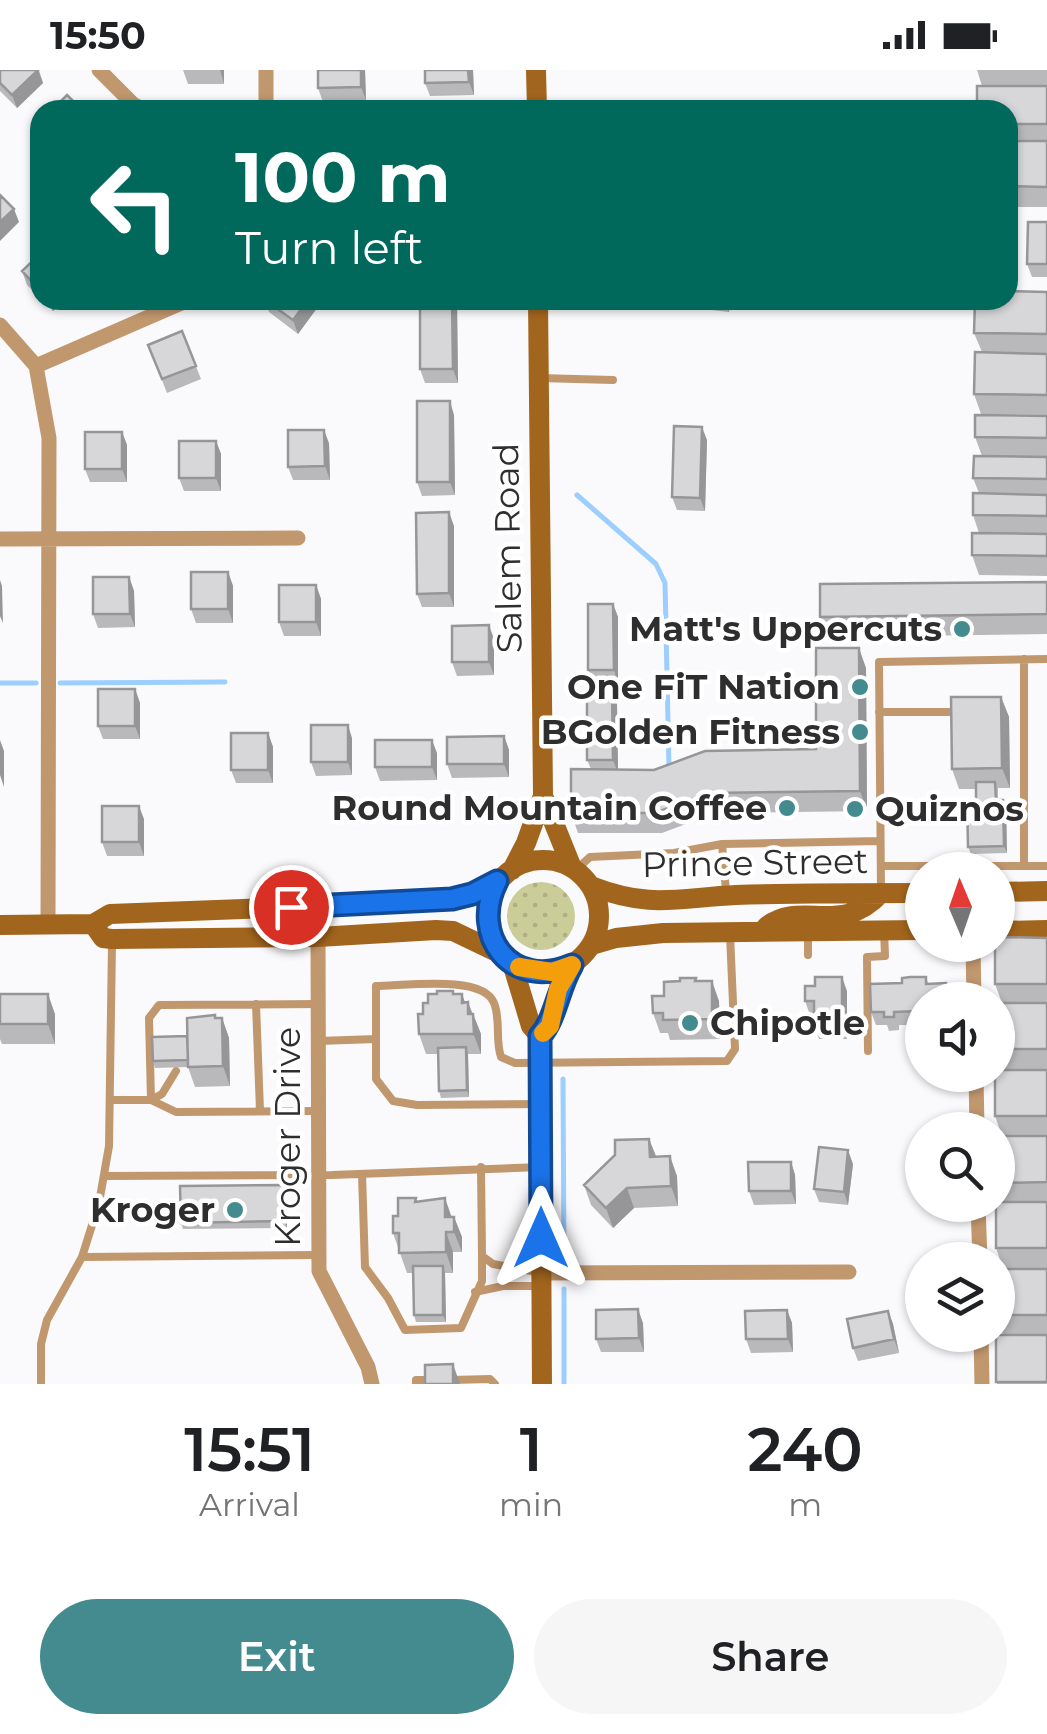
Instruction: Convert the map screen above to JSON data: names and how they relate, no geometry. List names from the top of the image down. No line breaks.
{"streets":{"main road":["Salem Road","Prince Street"],"street":["Kroger Drive"]},"crossings":[["Salem Road","Prince Street"]],"places":["Matt's Uppercuts","One FiT Nation","BGolden Fitness","Round Mountain Coffee","Quiznos","Chipotle","Kroger"],"north":"top","page":{"status":"15:50","turn":["100 m","Turn left"],"eta":["15:51","Arrival","1","min","240","m"],"buttons":["Exit","Share"]}}
